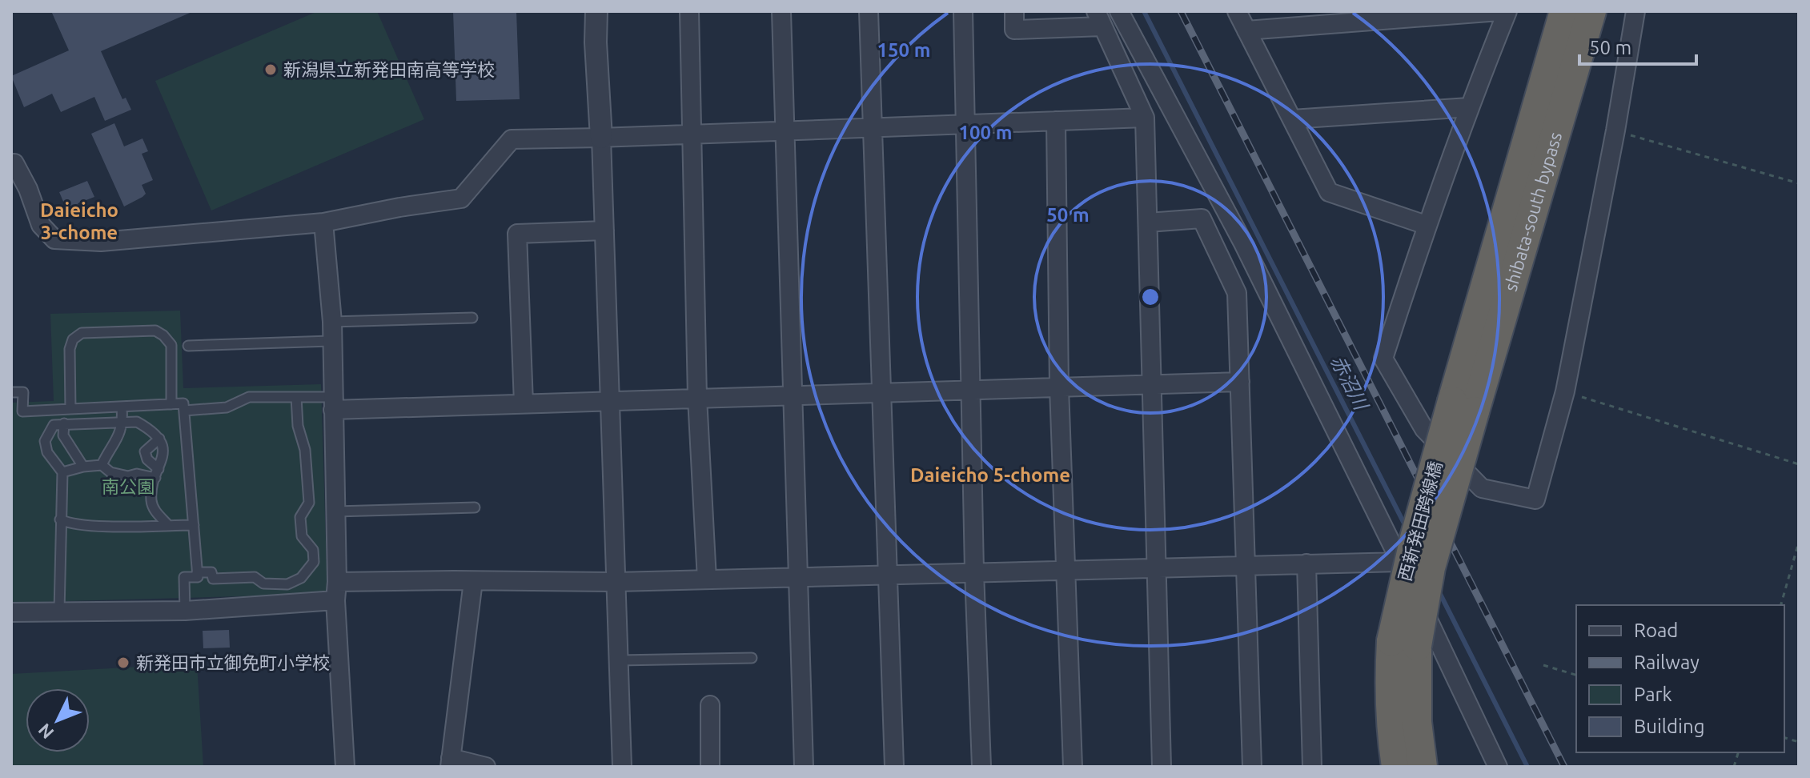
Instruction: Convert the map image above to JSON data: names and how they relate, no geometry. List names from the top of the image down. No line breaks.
{"streets":{"highway":["shibata-south bypass","西新発田跨線橋"]},"crossings":[["shibata-south bypass","西新発田跨線橋"]],"districts":["Daieicho 3-chome","Daieicho 5-chome"],"water":["赤沼川"],"parks":["南公園"],"places":["新潟県立新発田南高等学校","新発田市立御免町小学校"],"legend":["Road","Railway","Park","Building"],"scale_bar":"50 m","north":"bottom left","rings":["150 m","100 m","50 m"]}
